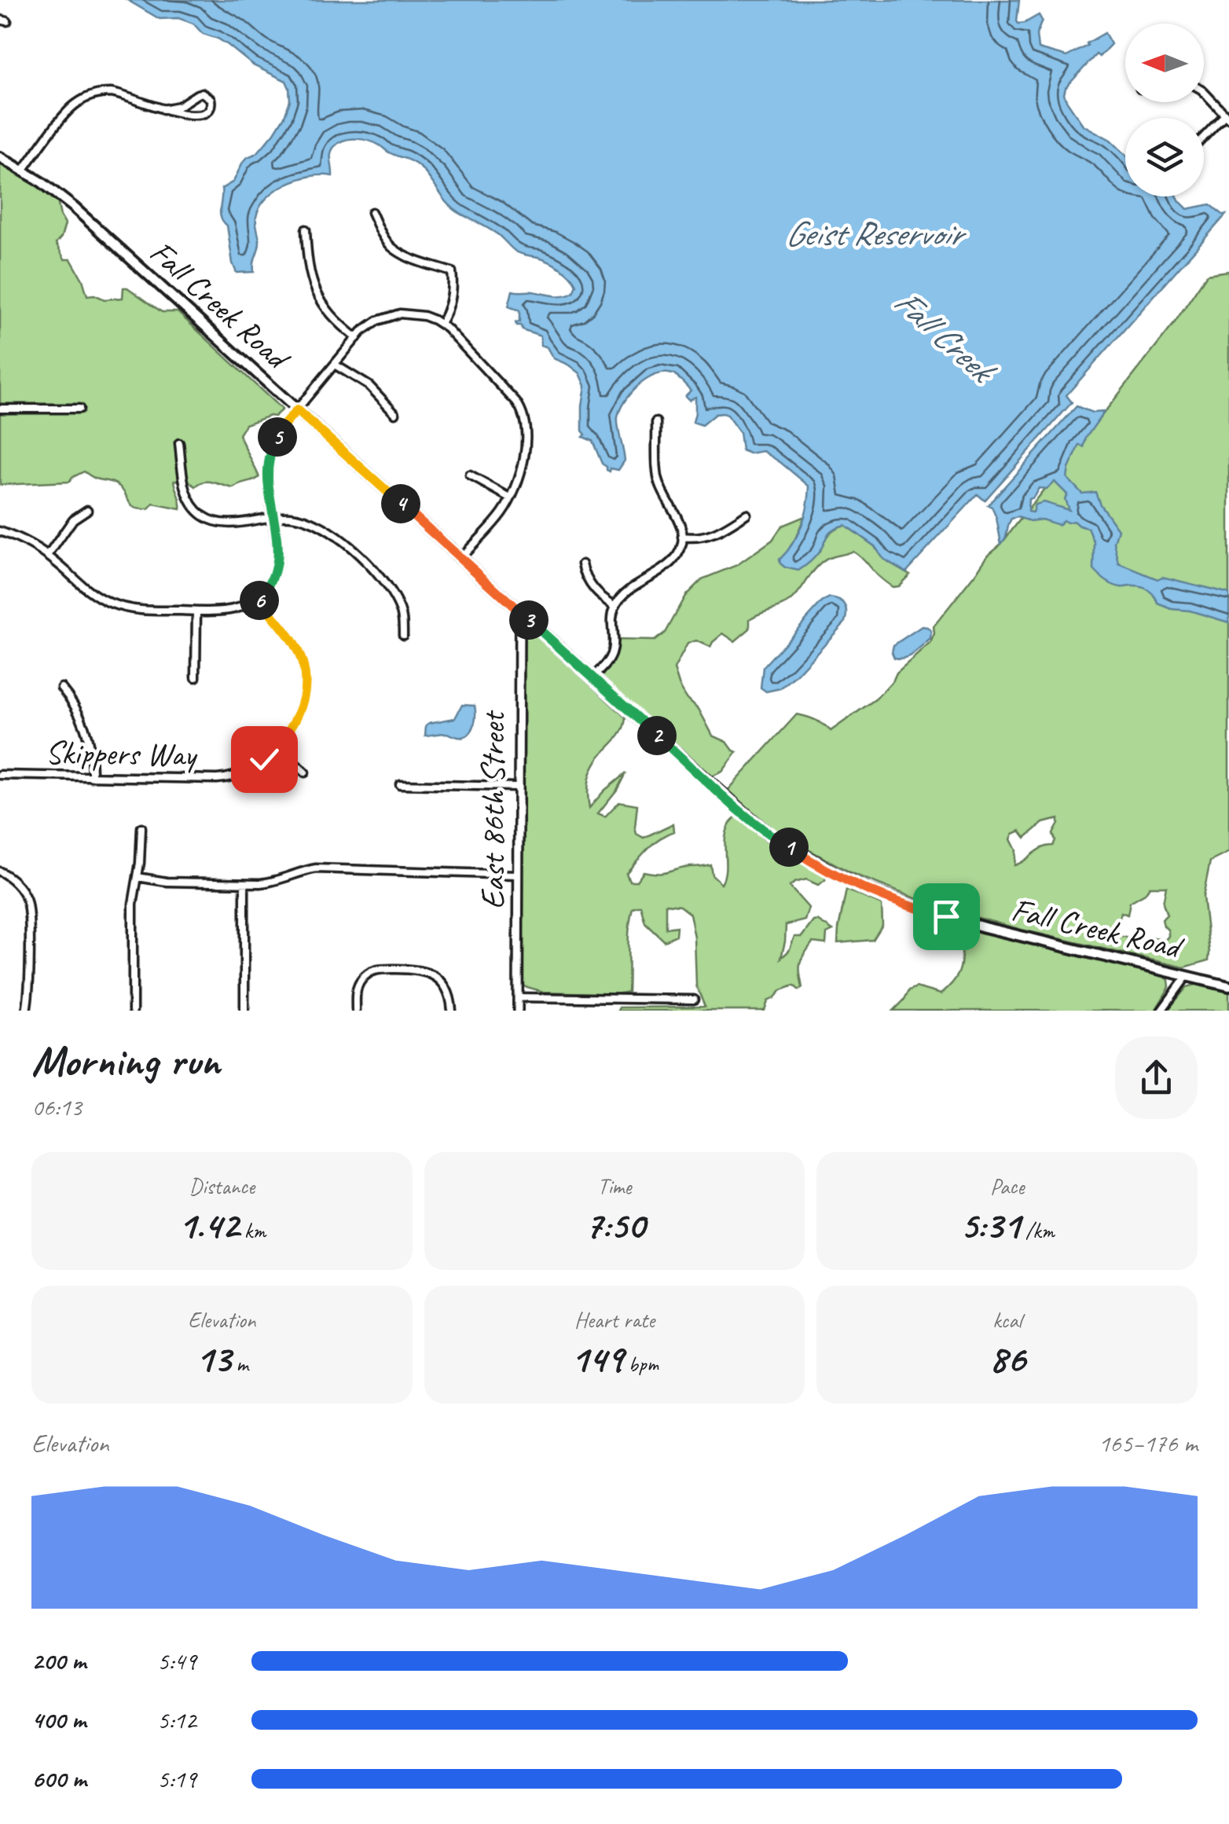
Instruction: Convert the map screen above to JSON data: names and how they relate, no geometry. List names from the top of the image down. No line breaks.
{"streets":{"main road":["Fall Creek Road"],"street":["Skippers Way","East 86th Street"]},"crossings":[["Fall Creek Road","East 86th Street"]],"water":["Geist Reservoir","Fall Creek"],"north":"left","page":{"pins":["5","4","6","3","2","1"],"heading":["Morning run","06:13"],"stats":[["Distance","1.42 km"],["Time","7:50"],["Pace","5:31 /km"],["Elevation","13 m"],["Heart rate","149 bpm"],["kcal","86"]],"chart":["Elevation","165–176 m"],"list":[{"name":"200 m","note":"5:49"},{"name":"400 m","note":"5:12"},{"name":"600 m","note":"5:19"}]}}
